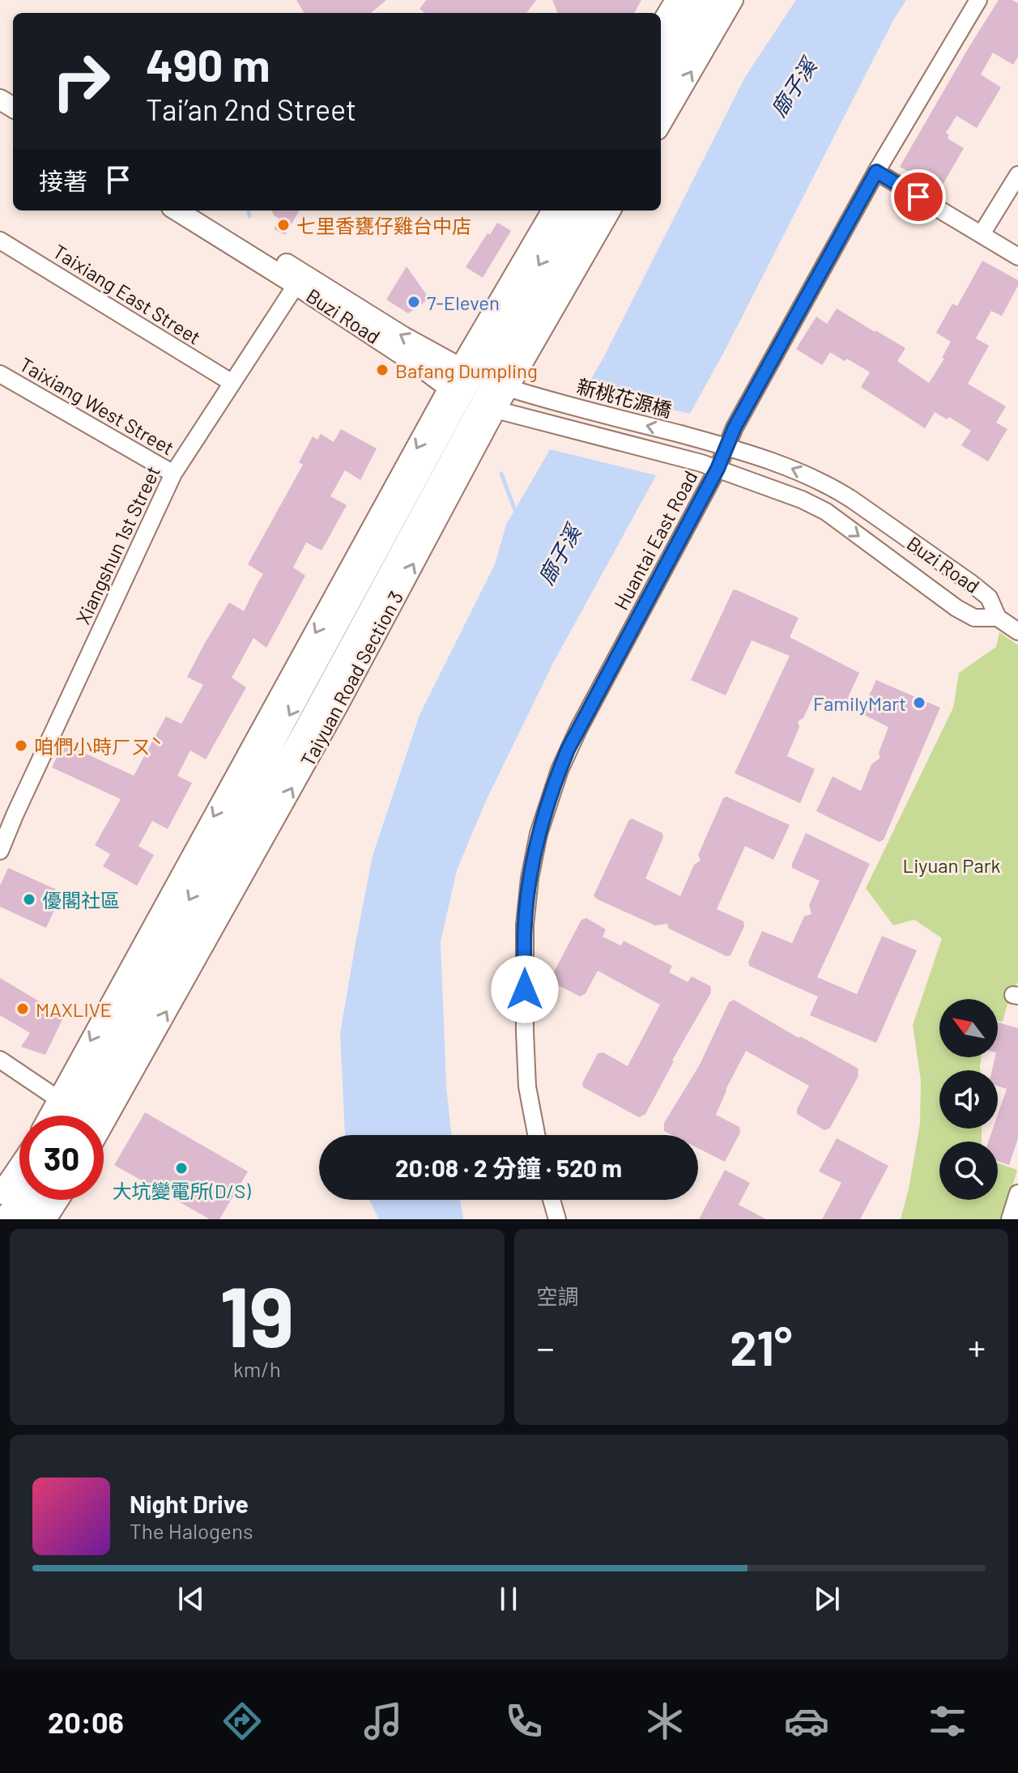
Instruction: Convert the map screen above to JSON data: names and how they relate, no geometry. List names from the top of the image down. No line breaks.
{"streets":{"main road":["Buzi Road","Taiyuan Road Section 3"],"street":["Taixiang East Street","新桃花源橋","Taixiang West Street","Huantai East Road","Xiangshun 1st Street"]},"crossings":[["Taixiang East Street","Xiangshun 1st Street"],["Buzi Road","新桃花源橋"],["Buzi Road","Huantai East Road"],["Buzi Road","Xiangshun 1st Street"],["Buzi Road","Taiyuan Road Section 3"],["新桃花源橋","Huantai East Road"],["新桃花源橋","Taiyuan Road Section 3"],["Taixiang West Street","Xiangshun 1st Street"]],"one_way":["新桃花源橋"],"water":["廍子溪"],"parks":["Liyuan Park"],"places":["七里香甕仔雞台中店","7-Eleven","Bafang Dumpling","FamilyMart","咱們小時ㄏㄡˋ","優閣社區","MAXLIVE","大坑變電所(D/S)"],"north":"top left","page":{"turn":["490 m","Tai’an 2nd Street"],"then":"接著","limit":"30","trip":"20:08 · 2 分鐘 · 520 m","tile":[["19","km/h"],"空調"],"heat":["−","21°","+"],"song":["Night Drive","The Halogens"],"tabs":"20:06"}}
